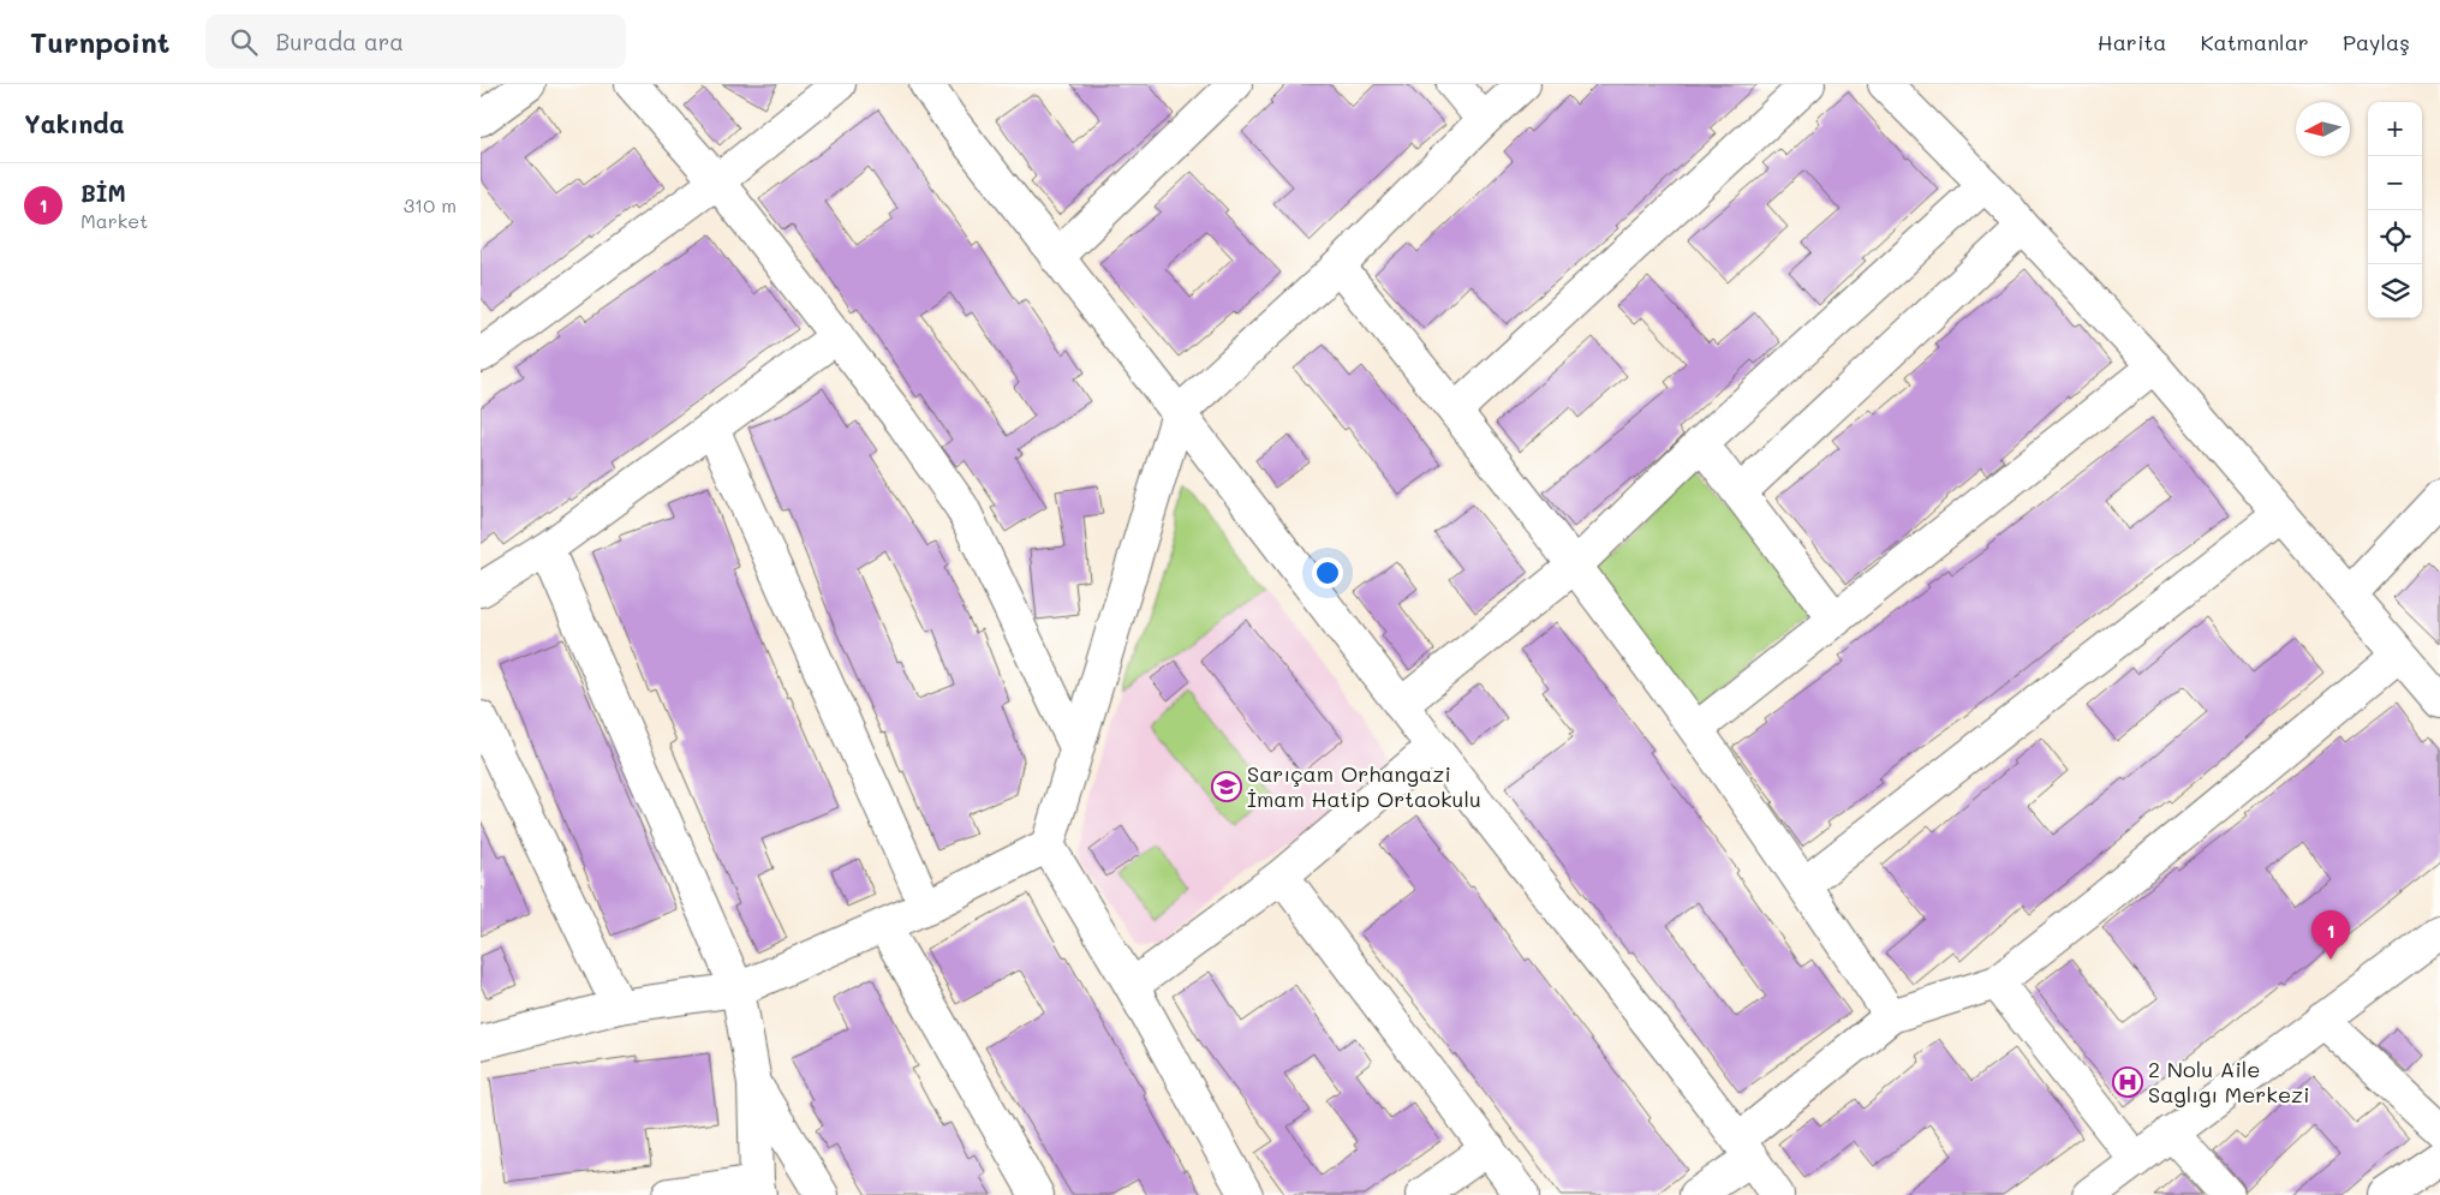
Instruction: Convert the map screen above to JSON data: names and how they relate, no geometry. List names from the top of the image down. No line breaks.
{"places":{"school or university":["Sarıçam Orhangazi İmam Hatip Ortaokulu"],"hospital":["2 Nolu Aile Saglıgı Merkezi"]},"north":"left","page":{"header":"Turnpoint","search":"Burada ara","nav":["Harita","Katmanlar","Paylaş"],"heading":"Yakında","map_buttons":["+","−"],"list":[{"mark":"1","name":"BİM","note":"Market","value":"310 m"}],"pins":"1"}}
